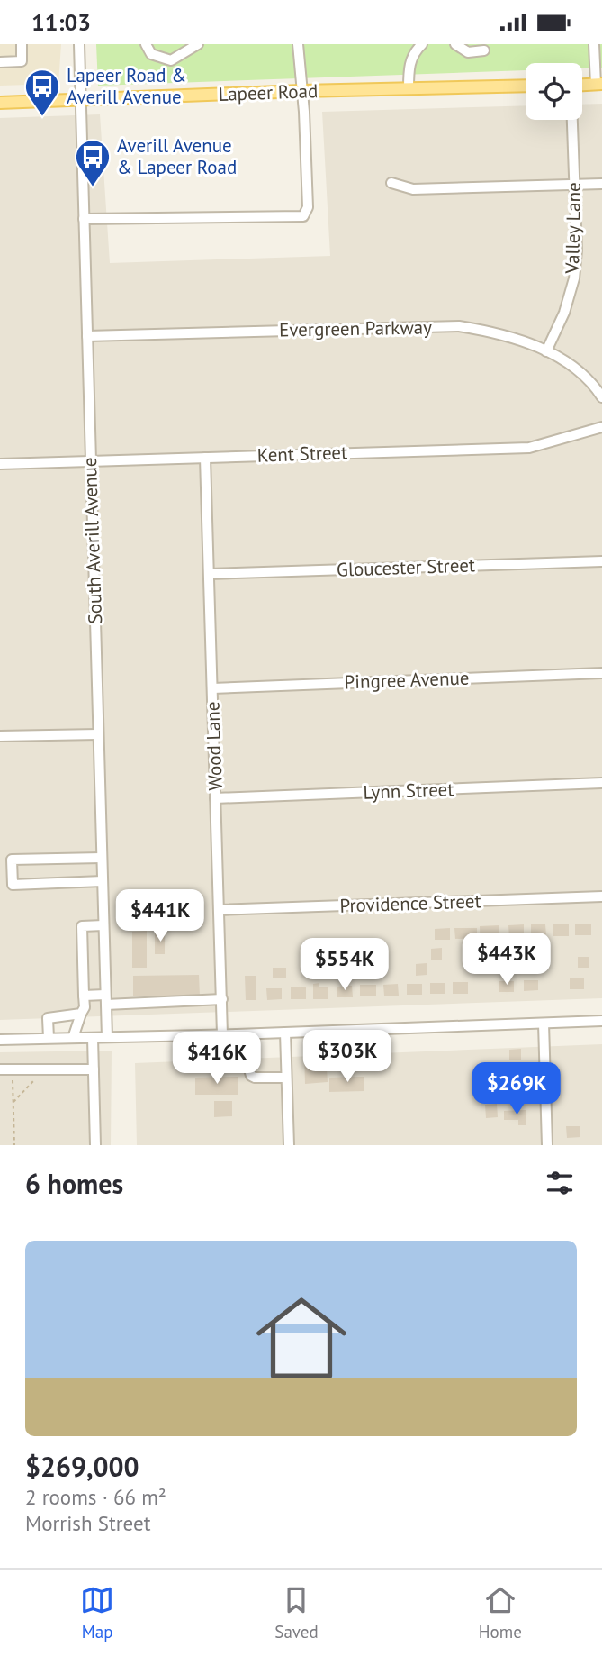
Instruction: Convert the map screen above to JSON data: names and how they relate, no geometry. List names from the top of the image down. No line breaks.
{"streets":{"main road":["Lapeer Road"],"street":["Valley Lane","Evergreen Parkway","Kent Street","South Averill Avenue","Gloucester Street","Pingree Avenue","Wood Lane","Lynn Street","Providence Street"]},"crossings":[["Lapeer Road","South Averill Avenue"],["Valley Lane","Evergreen Parkway"],["Evergreen Parkway","South Averill Avenue"],["Kent Street","South Averill Avenue"],["Kent Street","Wood Lane"],["Gloucester Street","Wood Lane"],["Pingree Avenue","Wood Lane"],["Wood Lane","Lynn Street"],["Wood Lane","Providence Street"]],"places":{"bus stop":["Lapeer Road & Averill Avenue","Averill Avenue & Lapeer Road"]},"page":{"status":"11:03","price":["$441K","$443K","$554K","$303K","$416K","$269K"],"heading":"6 homes","list":[{"name":"$269,000","note":"2 rooms · 66 m² · Morrish Street"}],"tabs":["Map","Saved","Home"]}}
